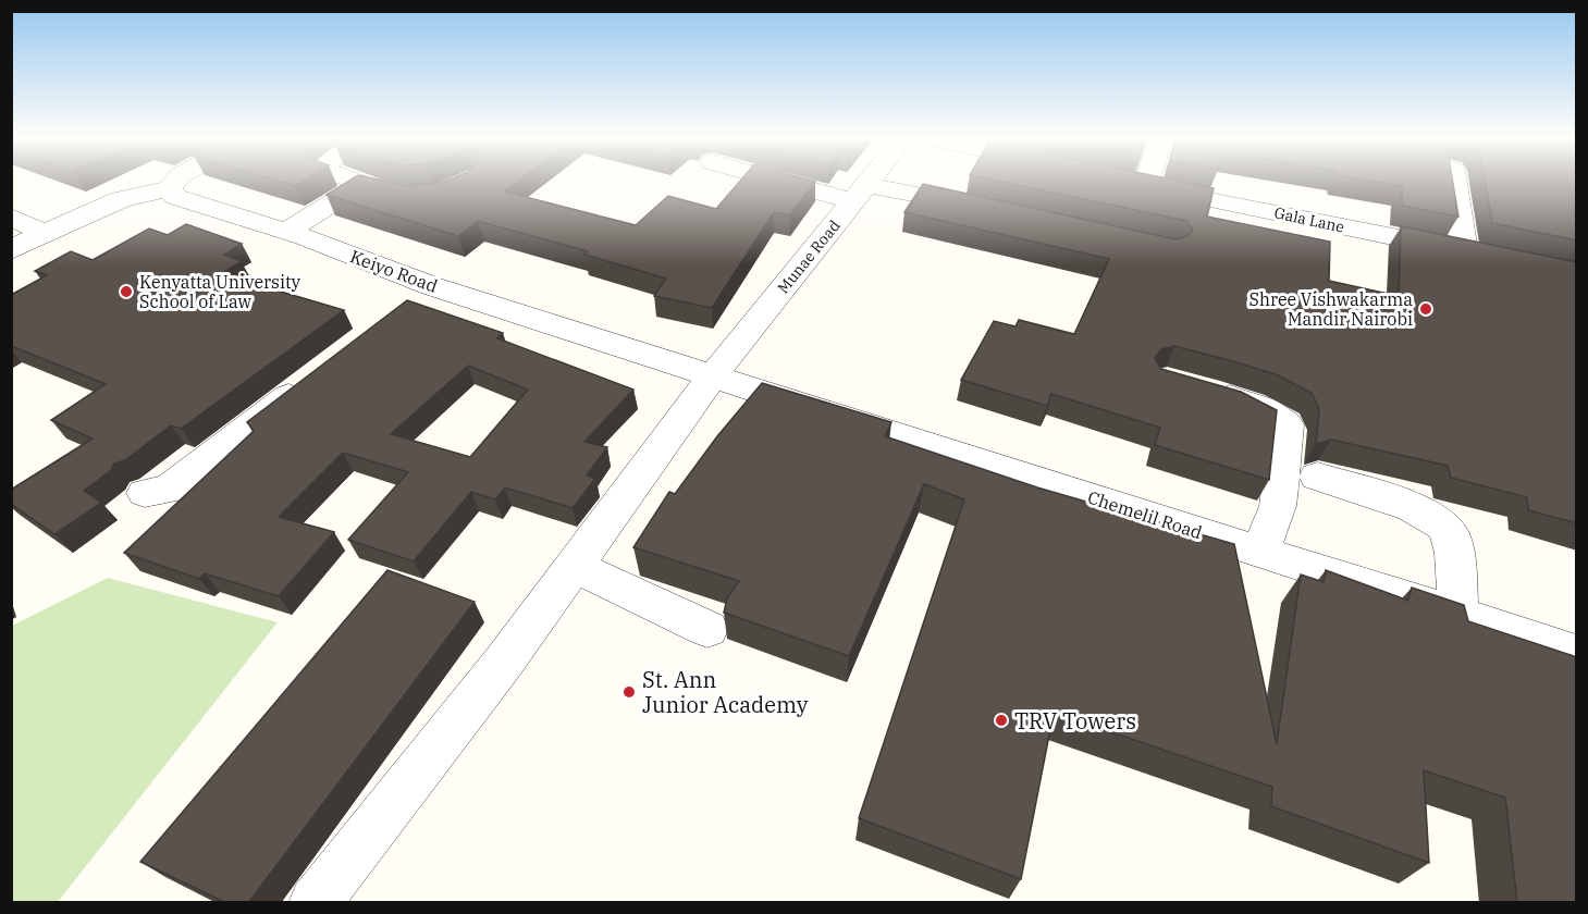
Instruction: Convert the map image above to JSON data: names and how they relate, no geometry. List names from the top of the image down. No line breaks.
{"streets":{"street":["Gala Lane","Munae Road","Keiyo Road","Chemelil Road"]},"crossings":[["Munae Road","Keiyo Road"],["Munae Road","Chemelil Road"],["Keiyo Road","Chemelil Road"]],"places":["Kenyatta University School of Law","Shree Vishwakarma Mandir Nairobi","St. Ann Junior Academy","TRV Towers"]}
